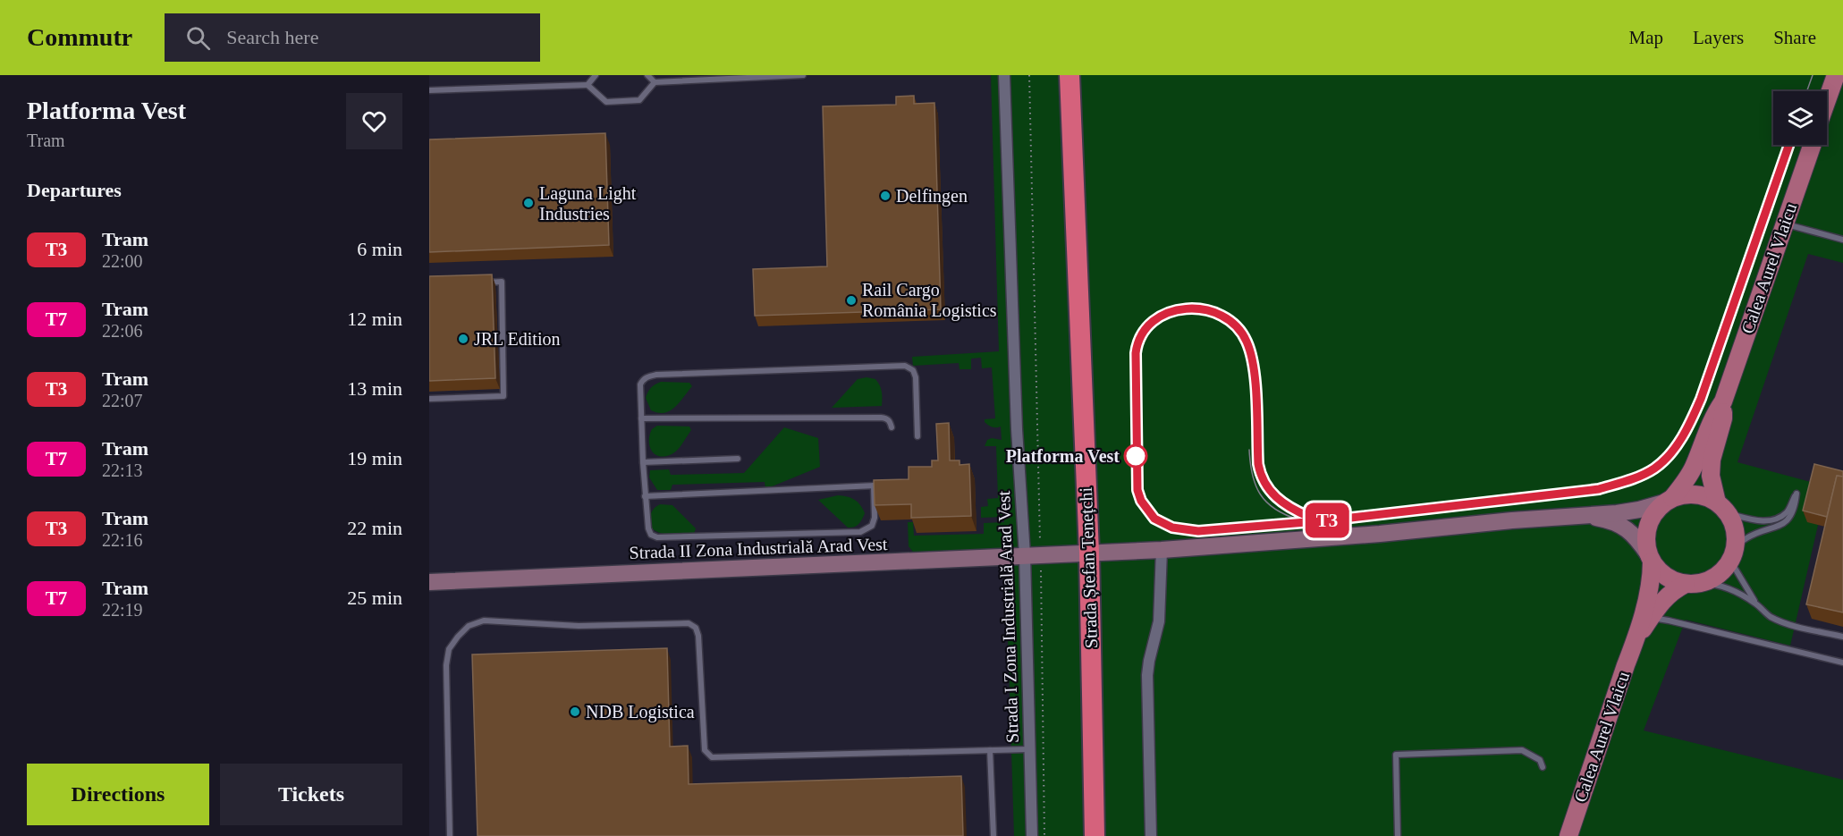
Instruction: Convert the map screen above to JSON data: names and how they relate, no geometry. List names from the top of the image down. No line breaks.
{"streets":{"highway":["Strada Ștefan Tenețchi"],"main road":["Calea Aurel Vlaicu"],"street":["Strada II Zona Industrială Arad Vest","Strada I Zona Industrială Arad Vest"]},"crossings":[["Strada II Zona Industrială Arad Vest","Strada Ștefan Tenețchi"],["Strada II Zona Industrială Arad Vest","Strada I Zona Industrială Arad Vest"]],"places":["Delfingen","Laguna Light Industries","Rail Cargo România Logistics","JRL Edition","Platforma Vest","NDB Logistica"],"lines":["tram line T3"],"page":{"header":"Commutr","search":"Search here","nav":["Map","Layers","Share"],"heading":[["Platforma Vest","Tram"],"Departures"],"on_map":"T3","list":[{"mark":"T3","name":"Tram","note":"22:00","value":"6 min"},{"mark":"T7","name":"Tram","note":"22:06","value":"12 min"},{"mark":"T3","name":"Tram","note":"22:07","value":"13 min"},{"mark":"T7","name":"Tram","note":"22:13","value":"19 min"},{"mark":"T3","name":"Tram","note":"22:16","value":"22 min"},{"mark":"T7","name":"Tram","note":"22:19","value":"25 min"}],"buttons":["Directions","Tickets"]}}
